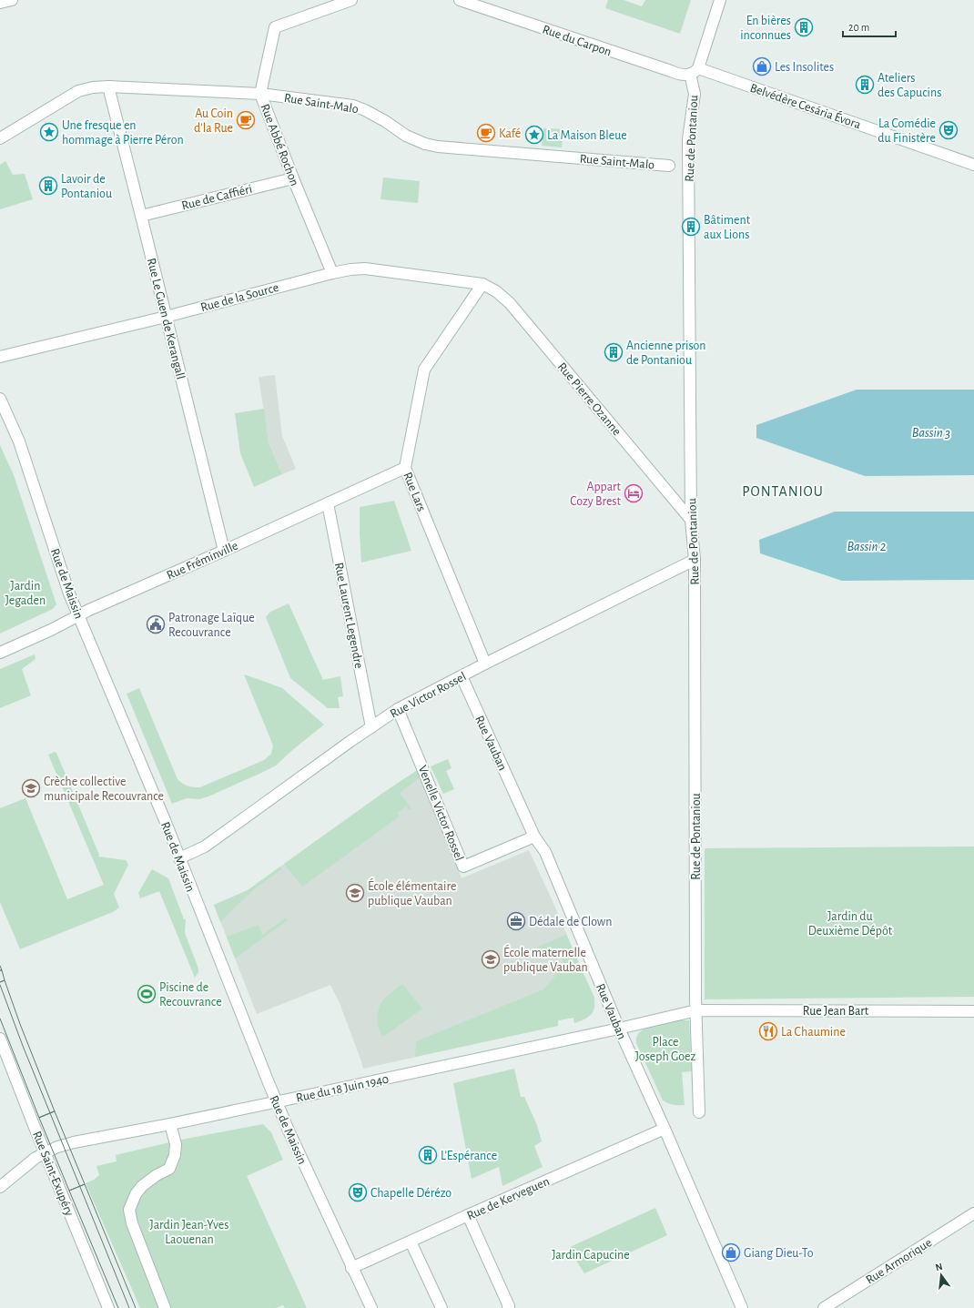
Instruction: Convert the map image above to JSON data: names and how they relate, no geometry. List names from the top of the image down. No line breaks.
{"streets":{"street":["Rue du Carpon","Rue Saint-Malo","Belvédère Cesária Évora","Rue de Pontaniou","Rue Abbé Rochon","Rue de Caffiéri","Rue de la Source","Rue Le Guen de Kerangall","Rue Pierre Ozanne","Rue Lars","Rue Fréminville","Rue de Maissin","Rue Laurent Legendre","Rue Victor Rossel","Rue Vauban","Venelle Victor Rossel","Rue Jean Bart","Rue du 18 Juin 1940","Rue Saint-Exupéry","Rue de Kerveguen","Rue Armorique"]},"crossings":[["Rue du Carpon","Belvédère Cesária Évora"],["Rue du Carpon","Rue de Pontaniou"],["Rue Saint-Malo","Rue Abbé Rochon"],["Rue Saint-Malo","Rue Le Guen de Kerangall"],["Belvédère Cesária Évora","Rue de Pontaniou"],["Rue de Pontaniou","Rue Pierre Ozanne"],["Rue de Pontaniou","Rue Victor Rossel"],["Rue de Pontaniou","Rue Jean Bart"],["Rue Abbé Rochon","Rue de Caffiéri"],["Rue Abbé Rochon","Rue de la Source"],["Rue de Caffiéri","Rue Le Guen de Kerangall"],["Rue de la Source","Rue Le Guen de Kerangall"],["Rue de la Source","Rue Pierre Ozanne"],["Rue de la Source","Rue Lars"],["Rue Le Guen de Kerangall","Rue Fréminville"],["Rue Pierre Ozanne","Rue Lars"],["Rue Lars","Rue Fréminville"],["Rue Lars","Rue Victor Rossel"],["Rue Fréminville","Rue de Maissin"],["Rue Fréminville","Rue Laurent Legendre"],["Rue de Maissin","Rue Victor Rossel"],["Rue de Maissin","Rue du 18 Juin 1940"],["Rue de Maissin","Rue de Kerveguen"],["Rue Laurent Legendre","Rue Victor Rossel"],["Rue Victor Rossel","Rue Vauban"],["Rue Victor Rossel","Venelle Victor Rossel"],["Rue Vauban","Venelle Victor Rossel"],["Rue Vauban","Rue du 18 Juin 1940"],["Rue Vauban","Rue de Kerveguen"],["Rue du 18 Juin 1940","Rue Saint-Exupéry"]],"districts":["PONTANIOU"],"water":["Bassin 3","Bassin 2"],"parks":["Jardin Jegaden","Jardin du Deuxième Dépôt","Place Joseph Goez","Jardin Jean-Yves Laouenan","Jardin Capucine"],"places":{"building":["En bières inconnues","Ateliers des Capucins","Lavoir de Pontaniou","Bâtiment aux Lions","Ancienne prison de Pontaniou","L’Espérance"],"shop":["Les Insolites","Giang Dieu-To"],"cafe":["Au Coin d'la Rue","Kafé"],"theatre":["La Comédie du Finistère","Chapelle Dérézo"],"place":["Une fresque en hommage à Pierre Péron","La Maison Bleue"],"hotel":["Appart Cozy Brest"],"public building":["Patronage Laïque Recouvrance"],"school or university":["Crèche collective municipale Recouvrance","École élémentaire publique Vauban","École maternelle publique Vauban"],"office":["Dédale de Clown"],"sports":["Piscine de Recouvrance"],"restaurant":["La Chaumine"]},"scale_bar":"20 m","north":"top"}
